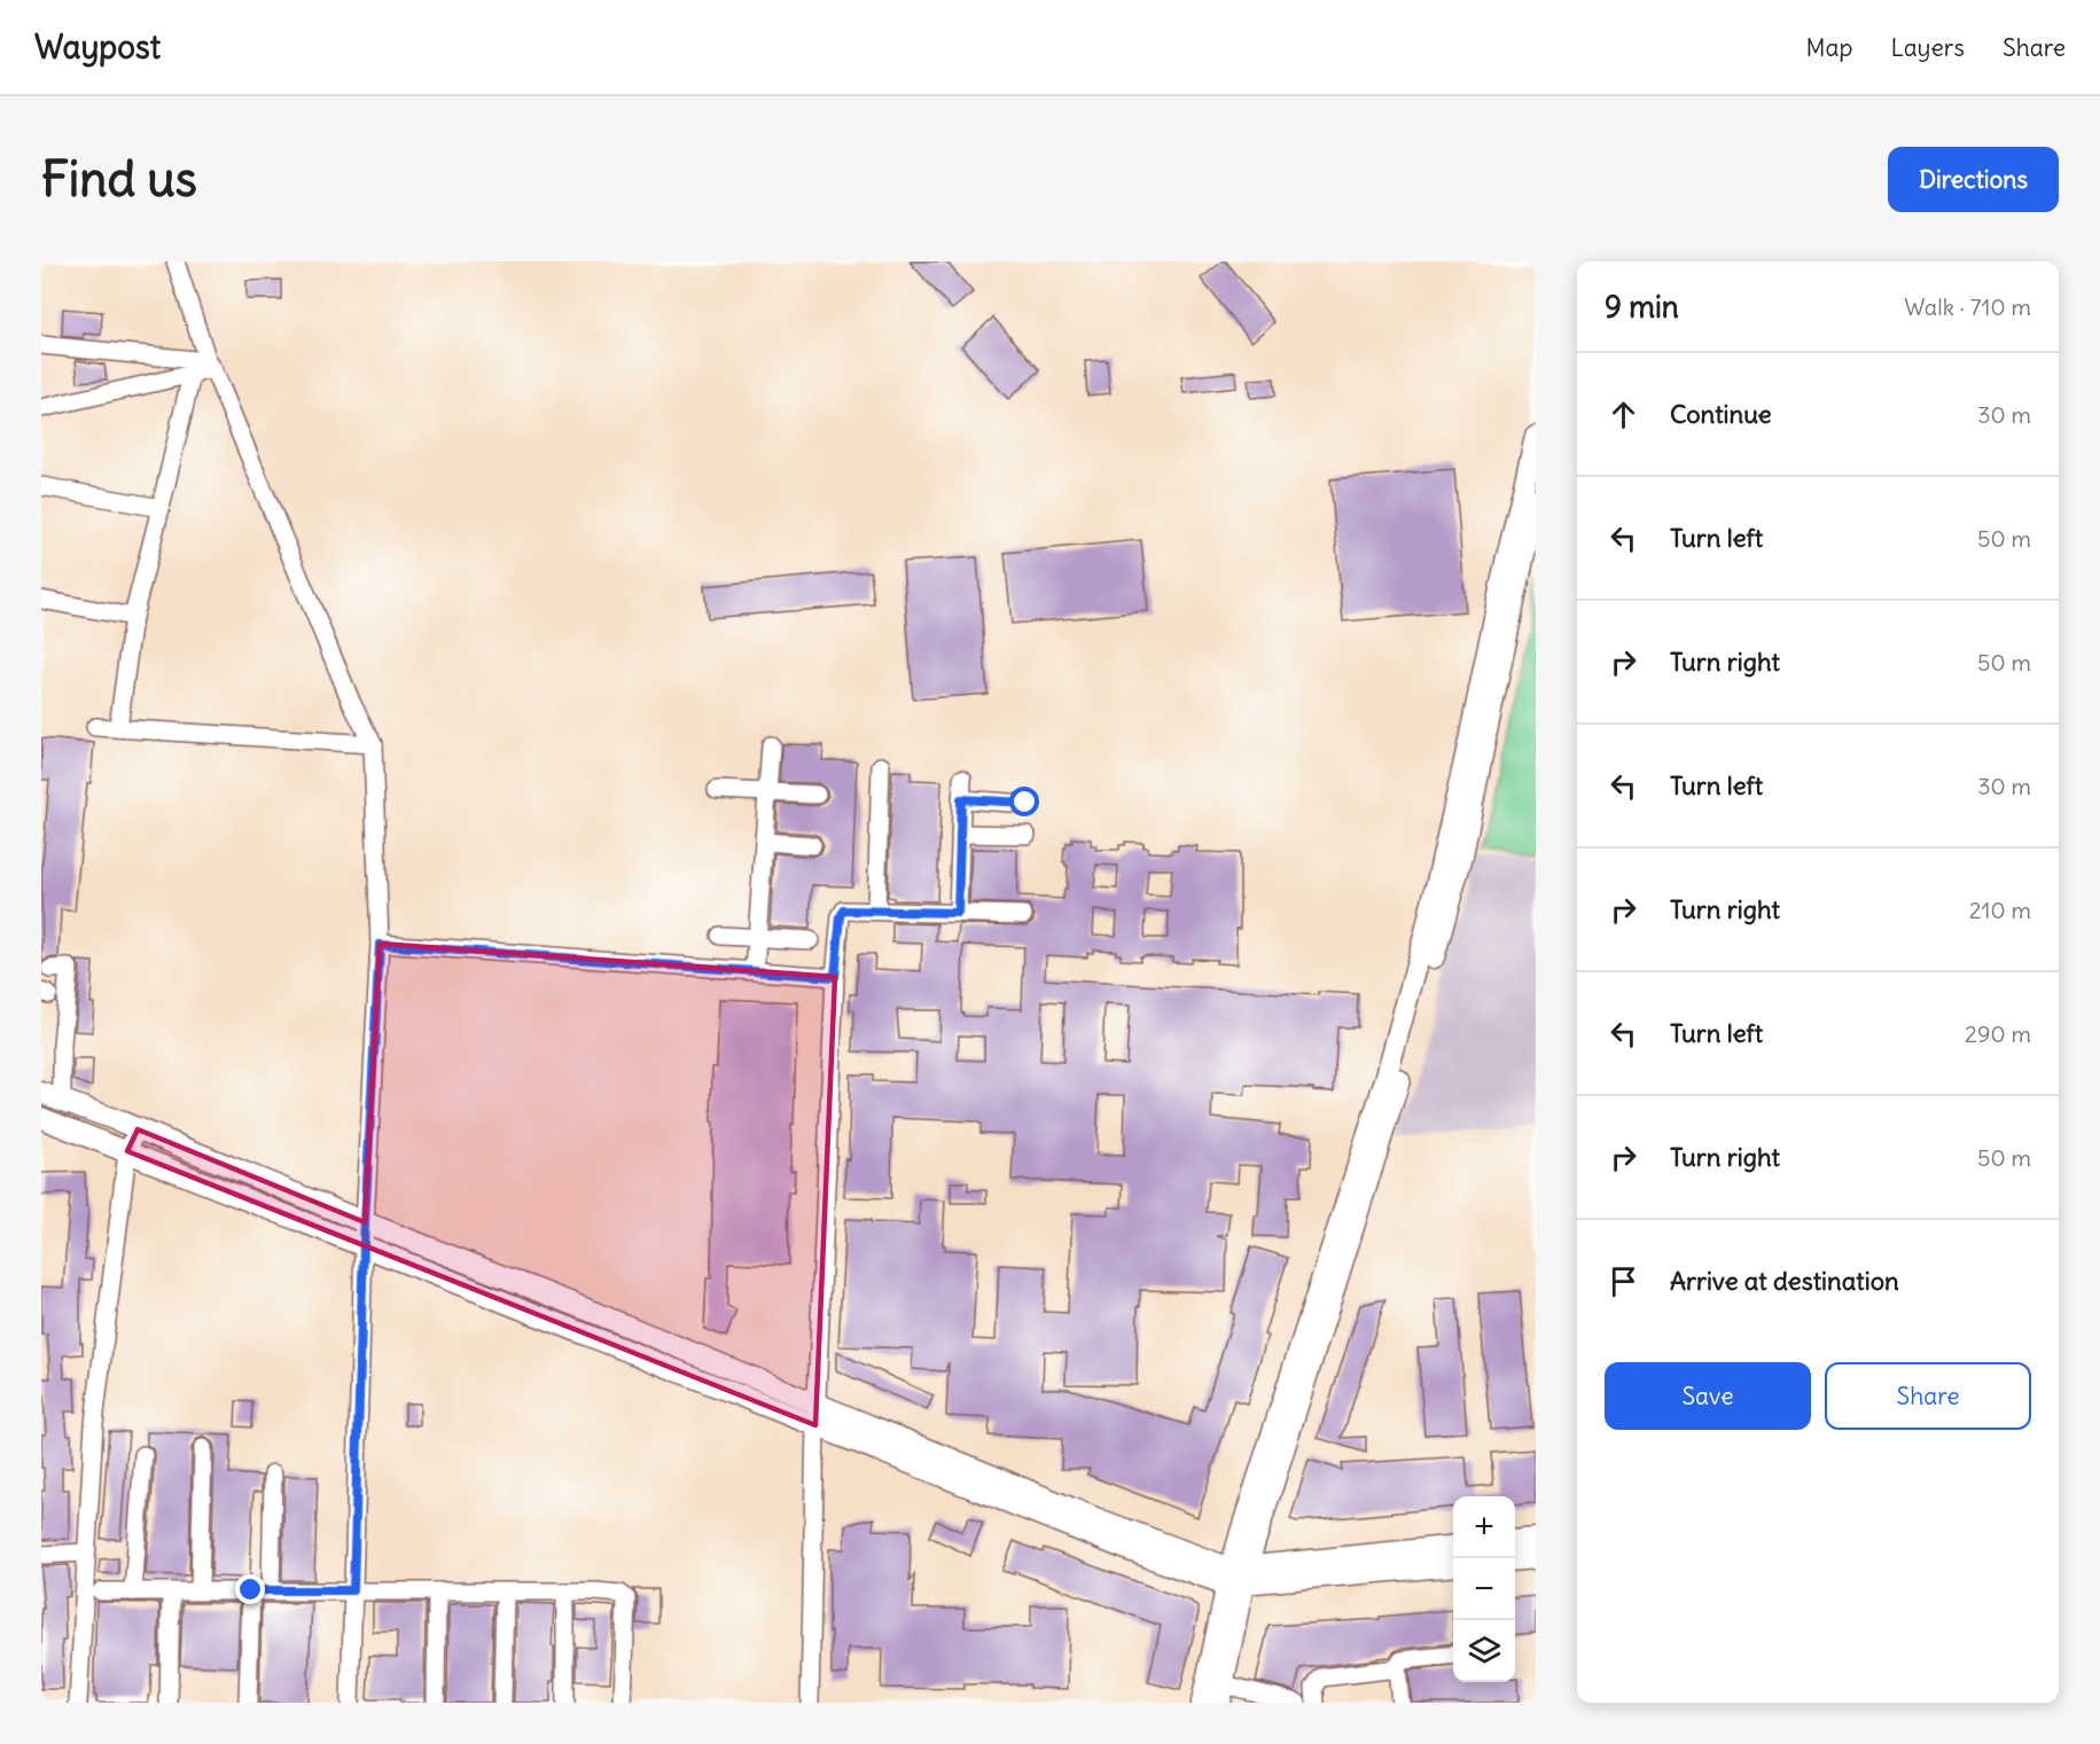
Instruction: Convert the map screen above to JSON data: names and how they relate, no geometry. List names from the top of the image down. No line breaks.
{"page":{"header":"Waypost","nav":["Map","Layers","Share"],"buttons":["Directions",["Save","Share"]],"title":"Find us","heading":["9 min","Walk · 710 m"],"list":[["Continue","30 m"],["Turn left","50 m"],["Turn right","50 m"],["Turn left","30 m"],["Turn right","210 m"],["Turn left","290 m"],["Turn right","50 m"],"Arrive at destination"],"map_buttons":["+","−"]}}
